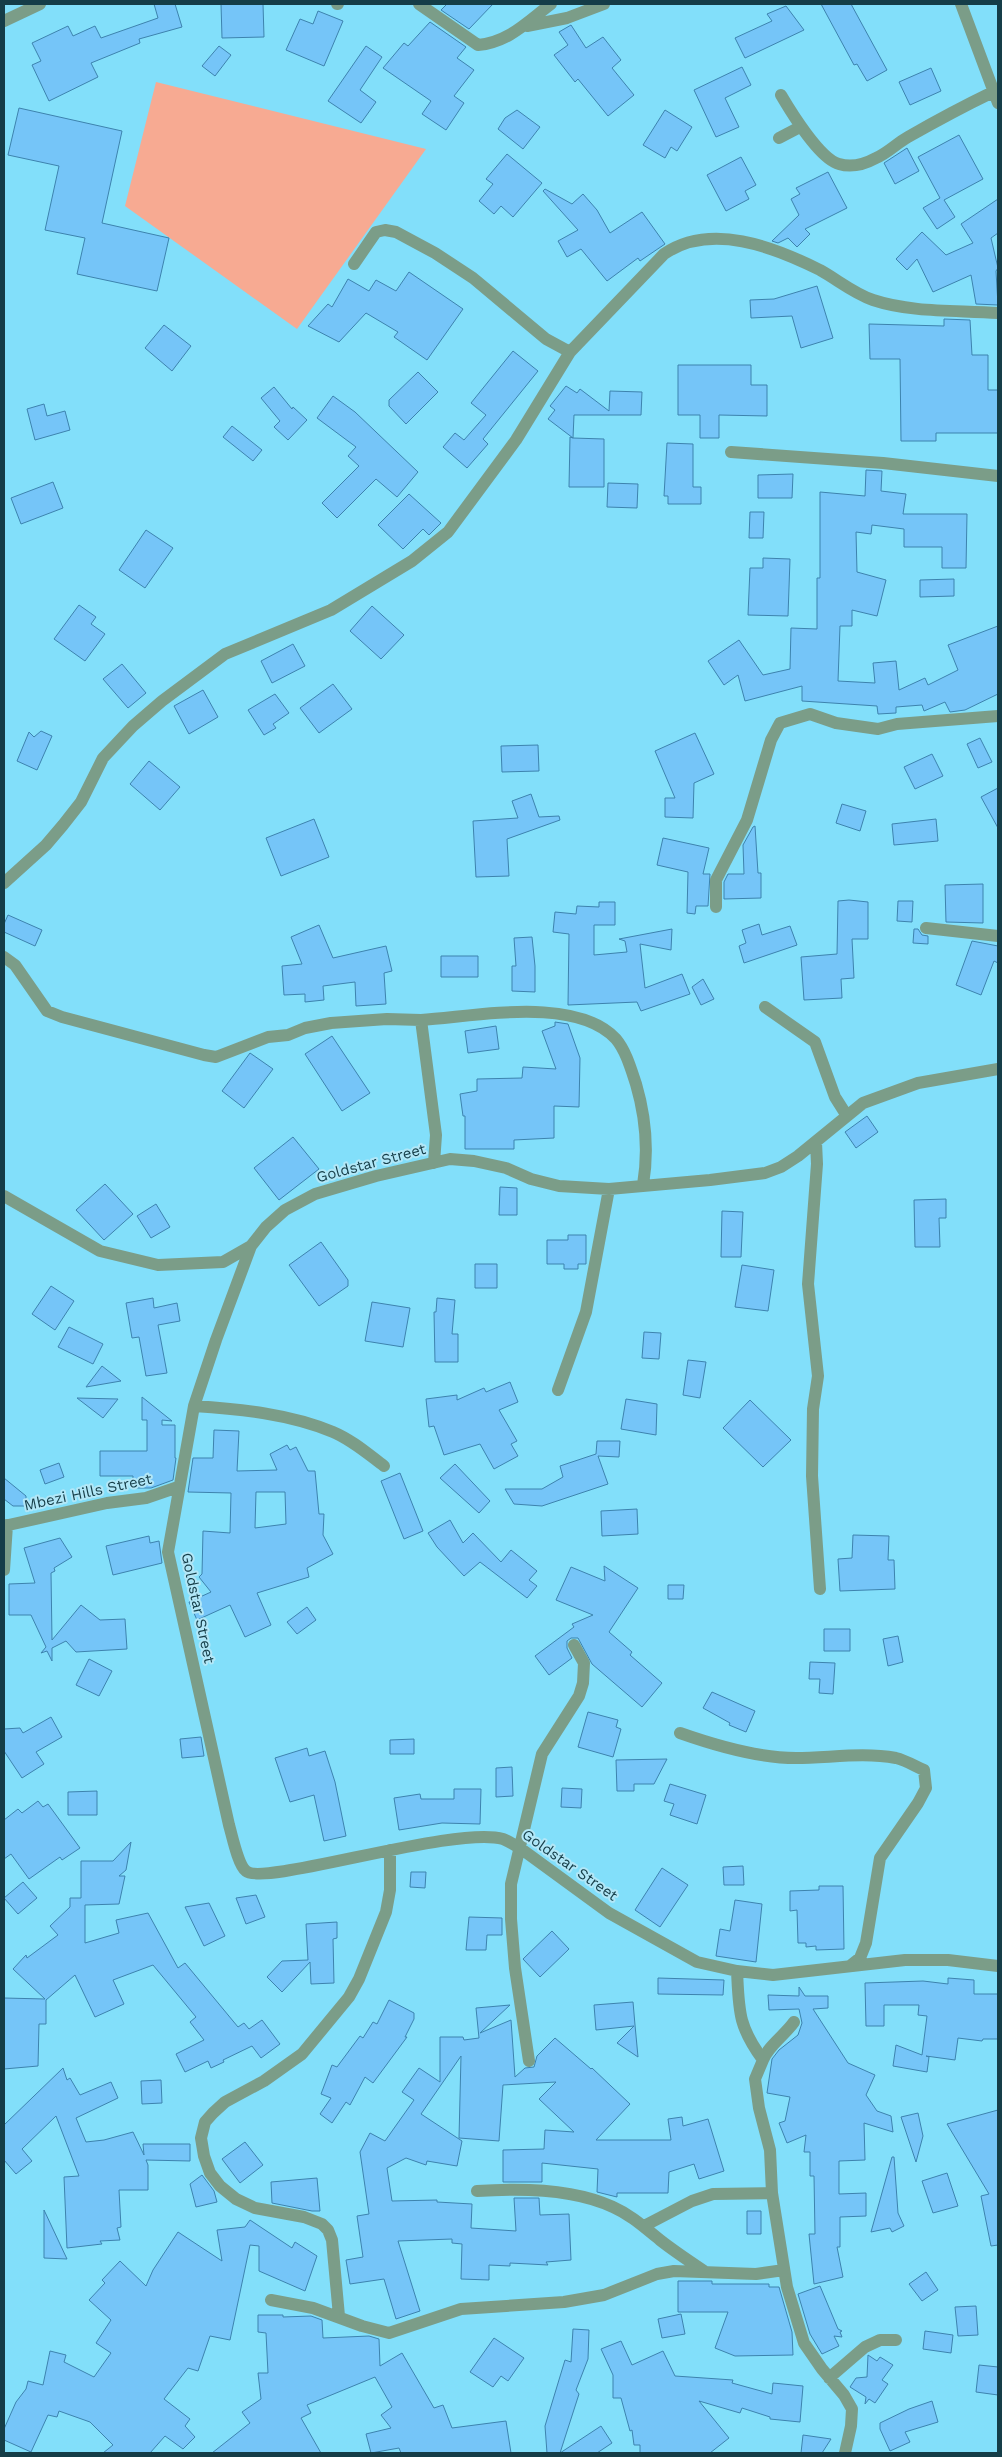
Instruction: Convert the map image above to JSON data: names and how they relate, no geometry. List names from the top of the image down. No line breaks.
{"streets":{"street":["Goldstar Street","Mbezi Hills Street"]},"crossings":[["Goldstar Street","Mbezi Hills Street"]]}
